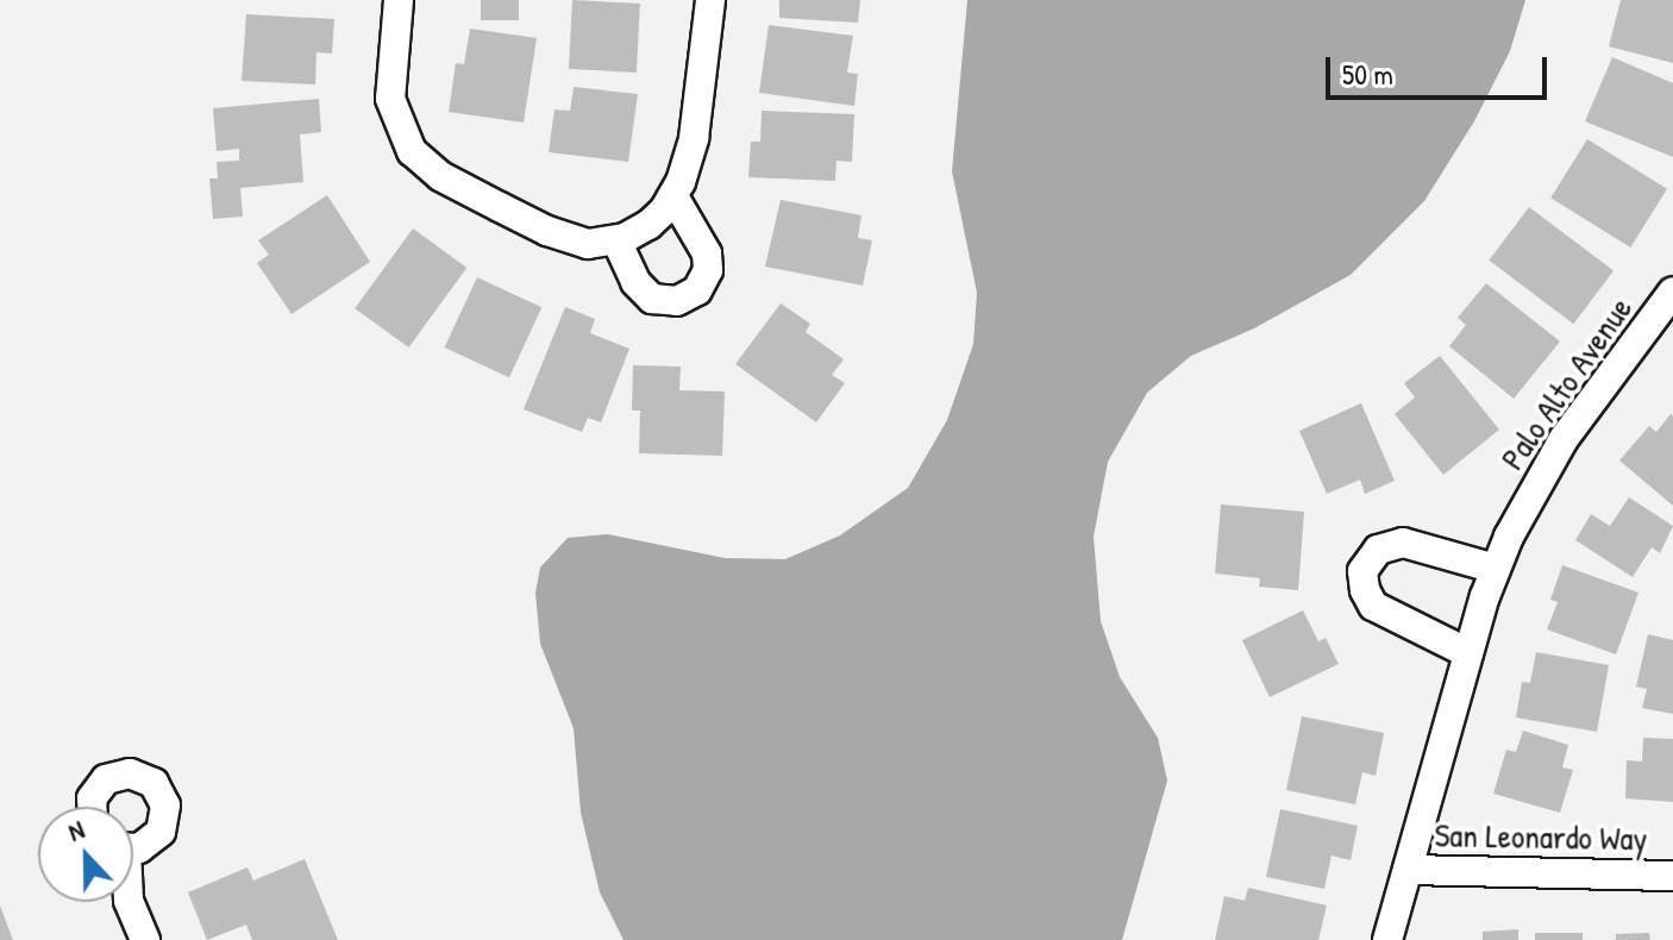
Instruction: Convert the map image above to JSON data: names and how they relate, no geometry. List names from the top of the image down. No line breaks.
{"streets":{"street":["Palo Alto Avenue","San Leonardo Way"]},"crossings":[["Palo Alto Avenue","San Leonardo Way"]],"scale_bar":"50 m","north":"top"}
